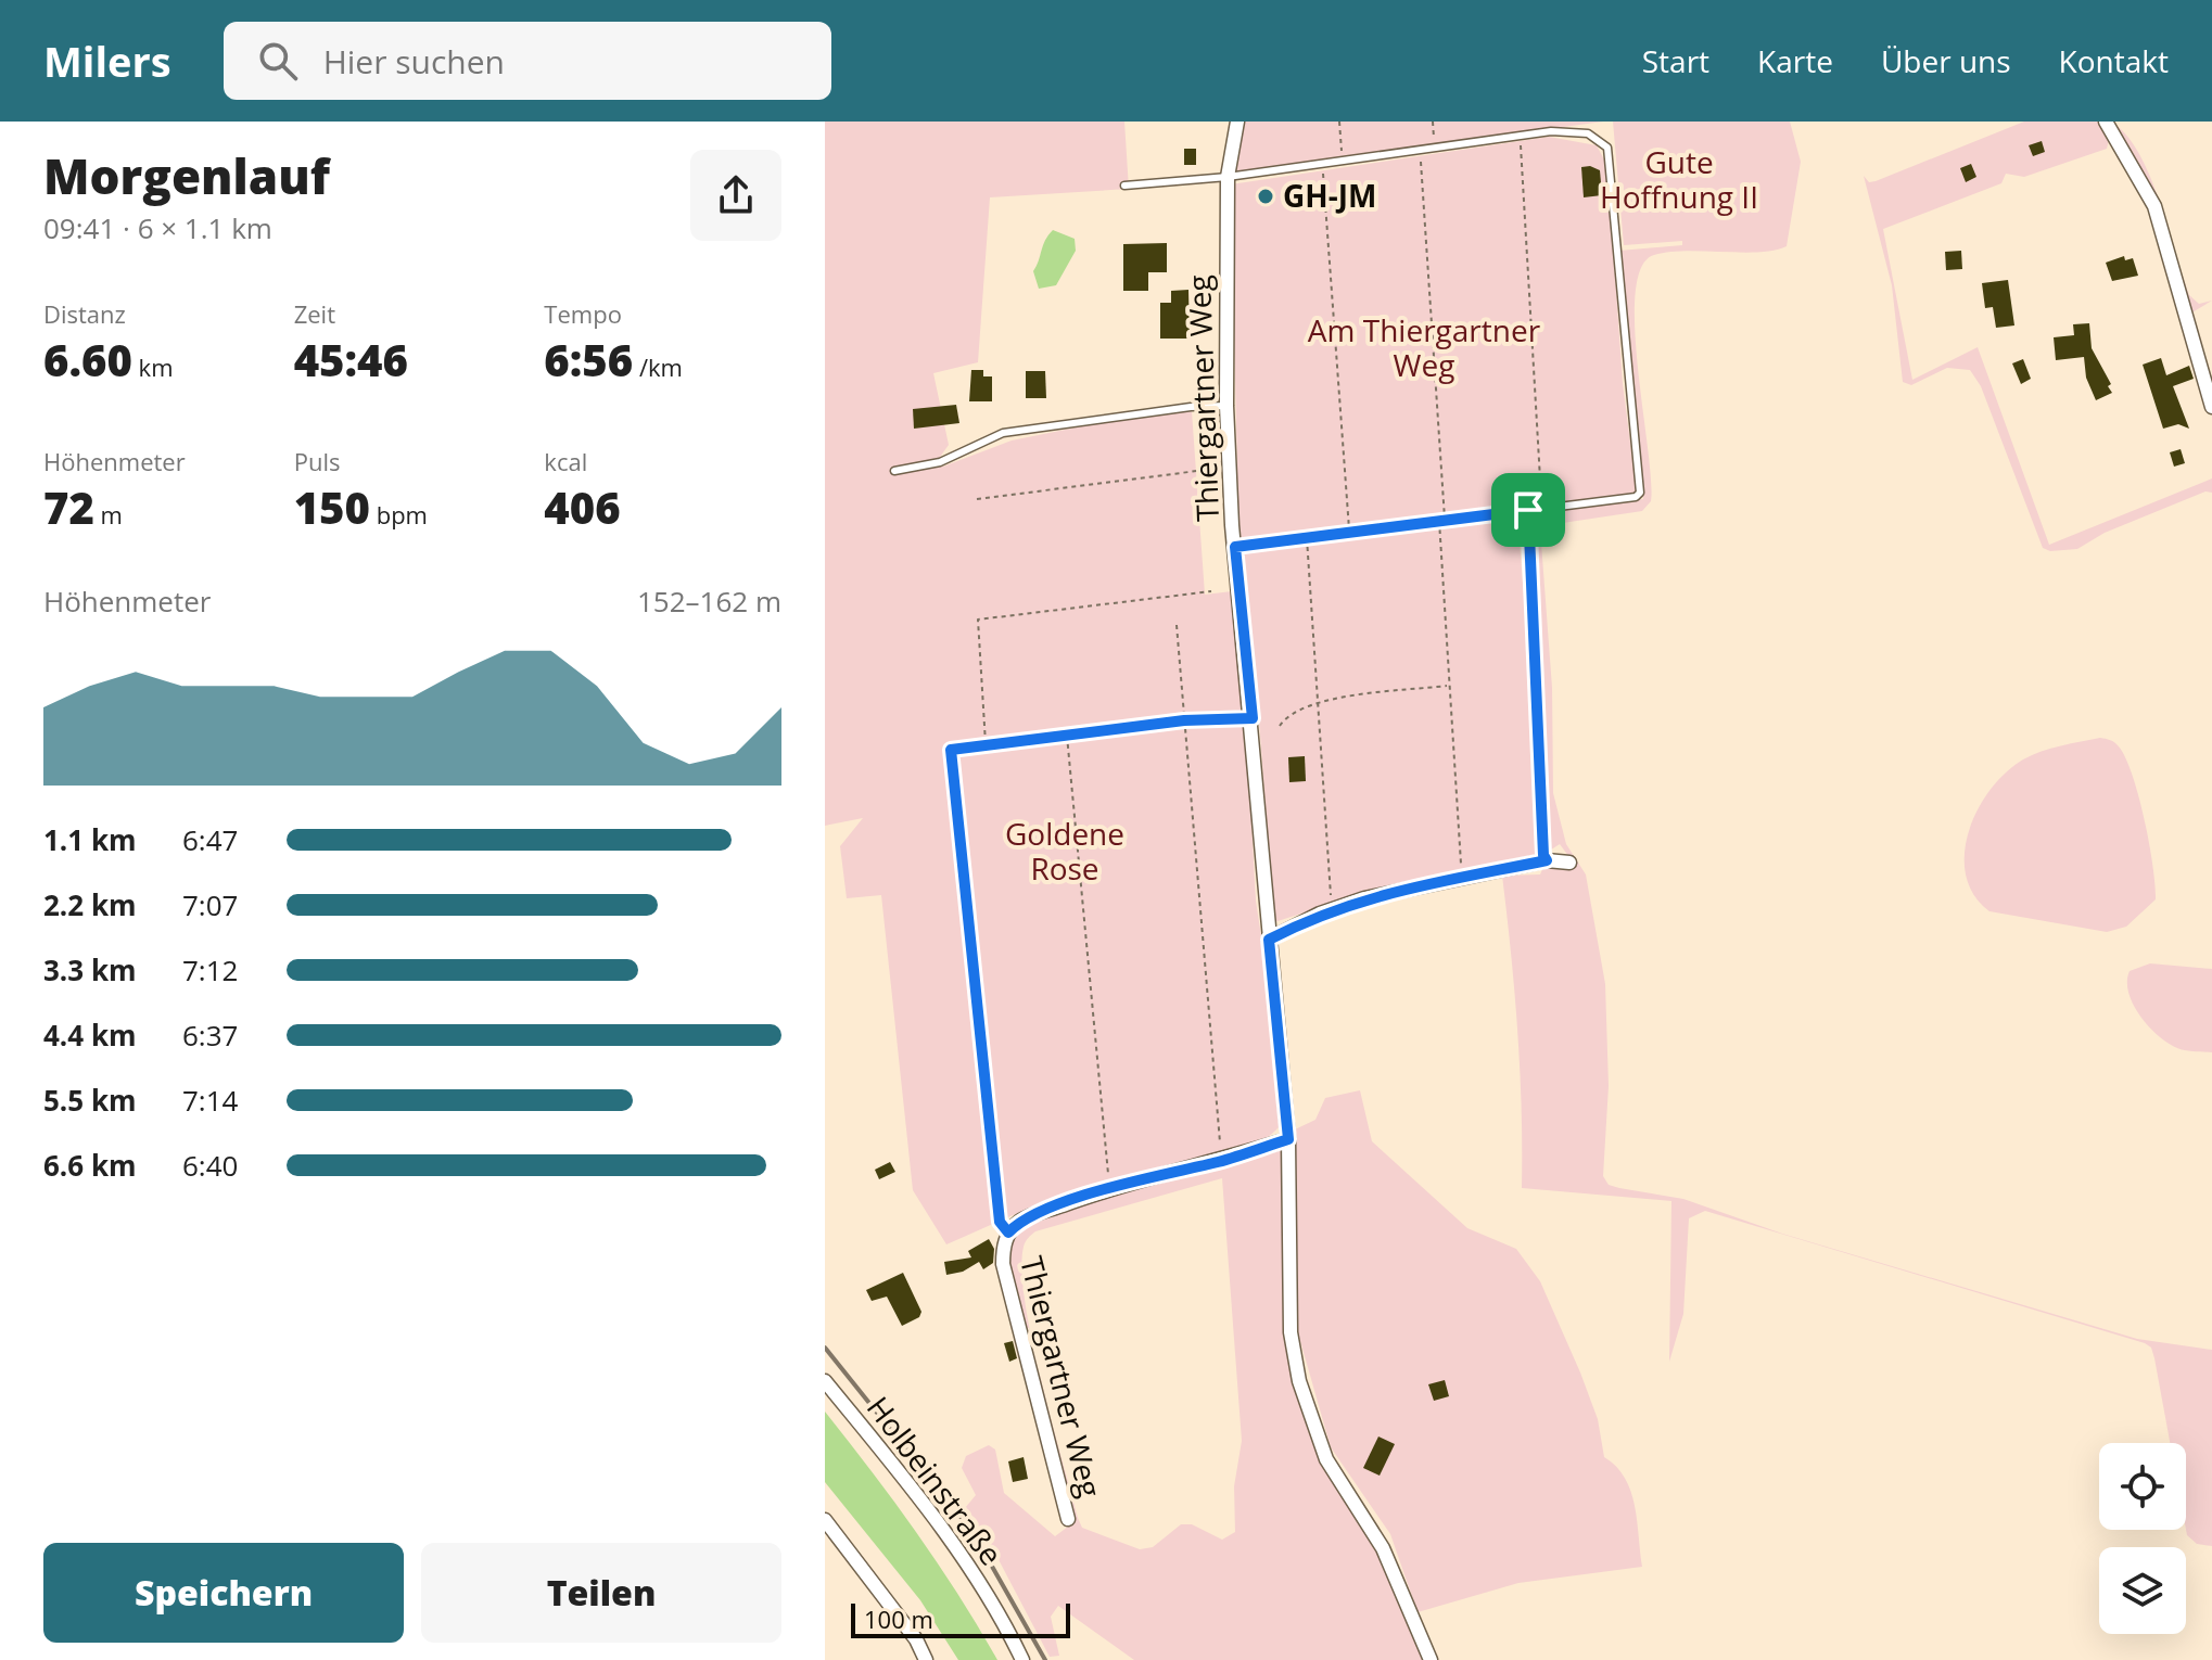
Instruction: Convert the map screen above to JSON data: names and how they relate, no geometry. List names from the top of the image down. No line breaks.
{"streets":{"street":["Thiergartner Weg","Holbeinstraße"]},"parks":["Gute Hoffnung II","Am Thiergartner Weg","Goldene Rose"],"places":["GH-JM"],"scale_bar":"100 m","page":{"header":"Milers","search":"Hier suchen","nav":["Start","Karte","Über uns","Kontakt"],"heading":["Morgenlauf","09:41 · 6 × 1.1 km"],"stats":[["Distanz","6.60 km"],["Zeit","45:46"],["Tempo","6:56 /km"],["Höhenmeter","72 m"],["Puls","150 bpm"],["kcal","406"]],"chart":["Höhenmeter","152–162 m"],"list":[{"name":"1.1 km","note":"6:47"},{"name":"2.2 km","note":"7:07"},{"name":"3.3 km","note":"7:12"},{"name":"4.4 km","note":"6:37"},{"name":"5.5 km","note":"7:14"},{"name":"6.6 km","note":"6:40"}],"buttons":["Speichern","Teilen"],"scale":"100 m"}}
